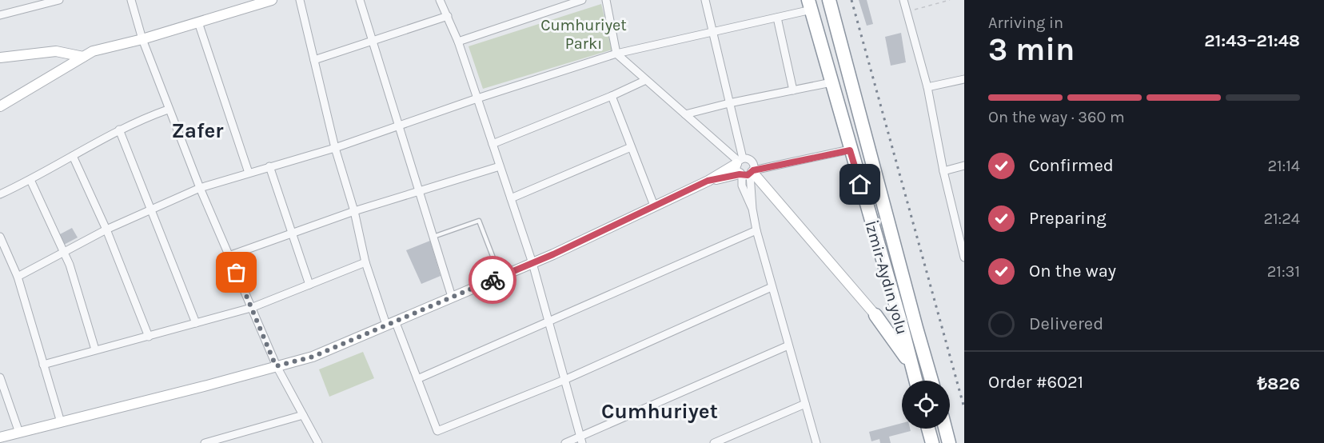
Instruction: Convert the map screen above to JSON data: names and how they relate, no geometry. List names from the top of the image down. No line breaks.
{"streets":{"highway":["İzmir-Aydın yolu"]},"districts":["Zafer","Cumhuriyet"],"parks":["Cumhuriyet Parkı"],"page":{"heading":["3 min","Arriving in","21:43–21:48"],"panel":["Order #6021","₺826"],"bar":"On the way · 360 m","list":[["Confirmed","21:14"],["Preparing","21:24"],["On the way","21:31"],"Delivered"]}}
